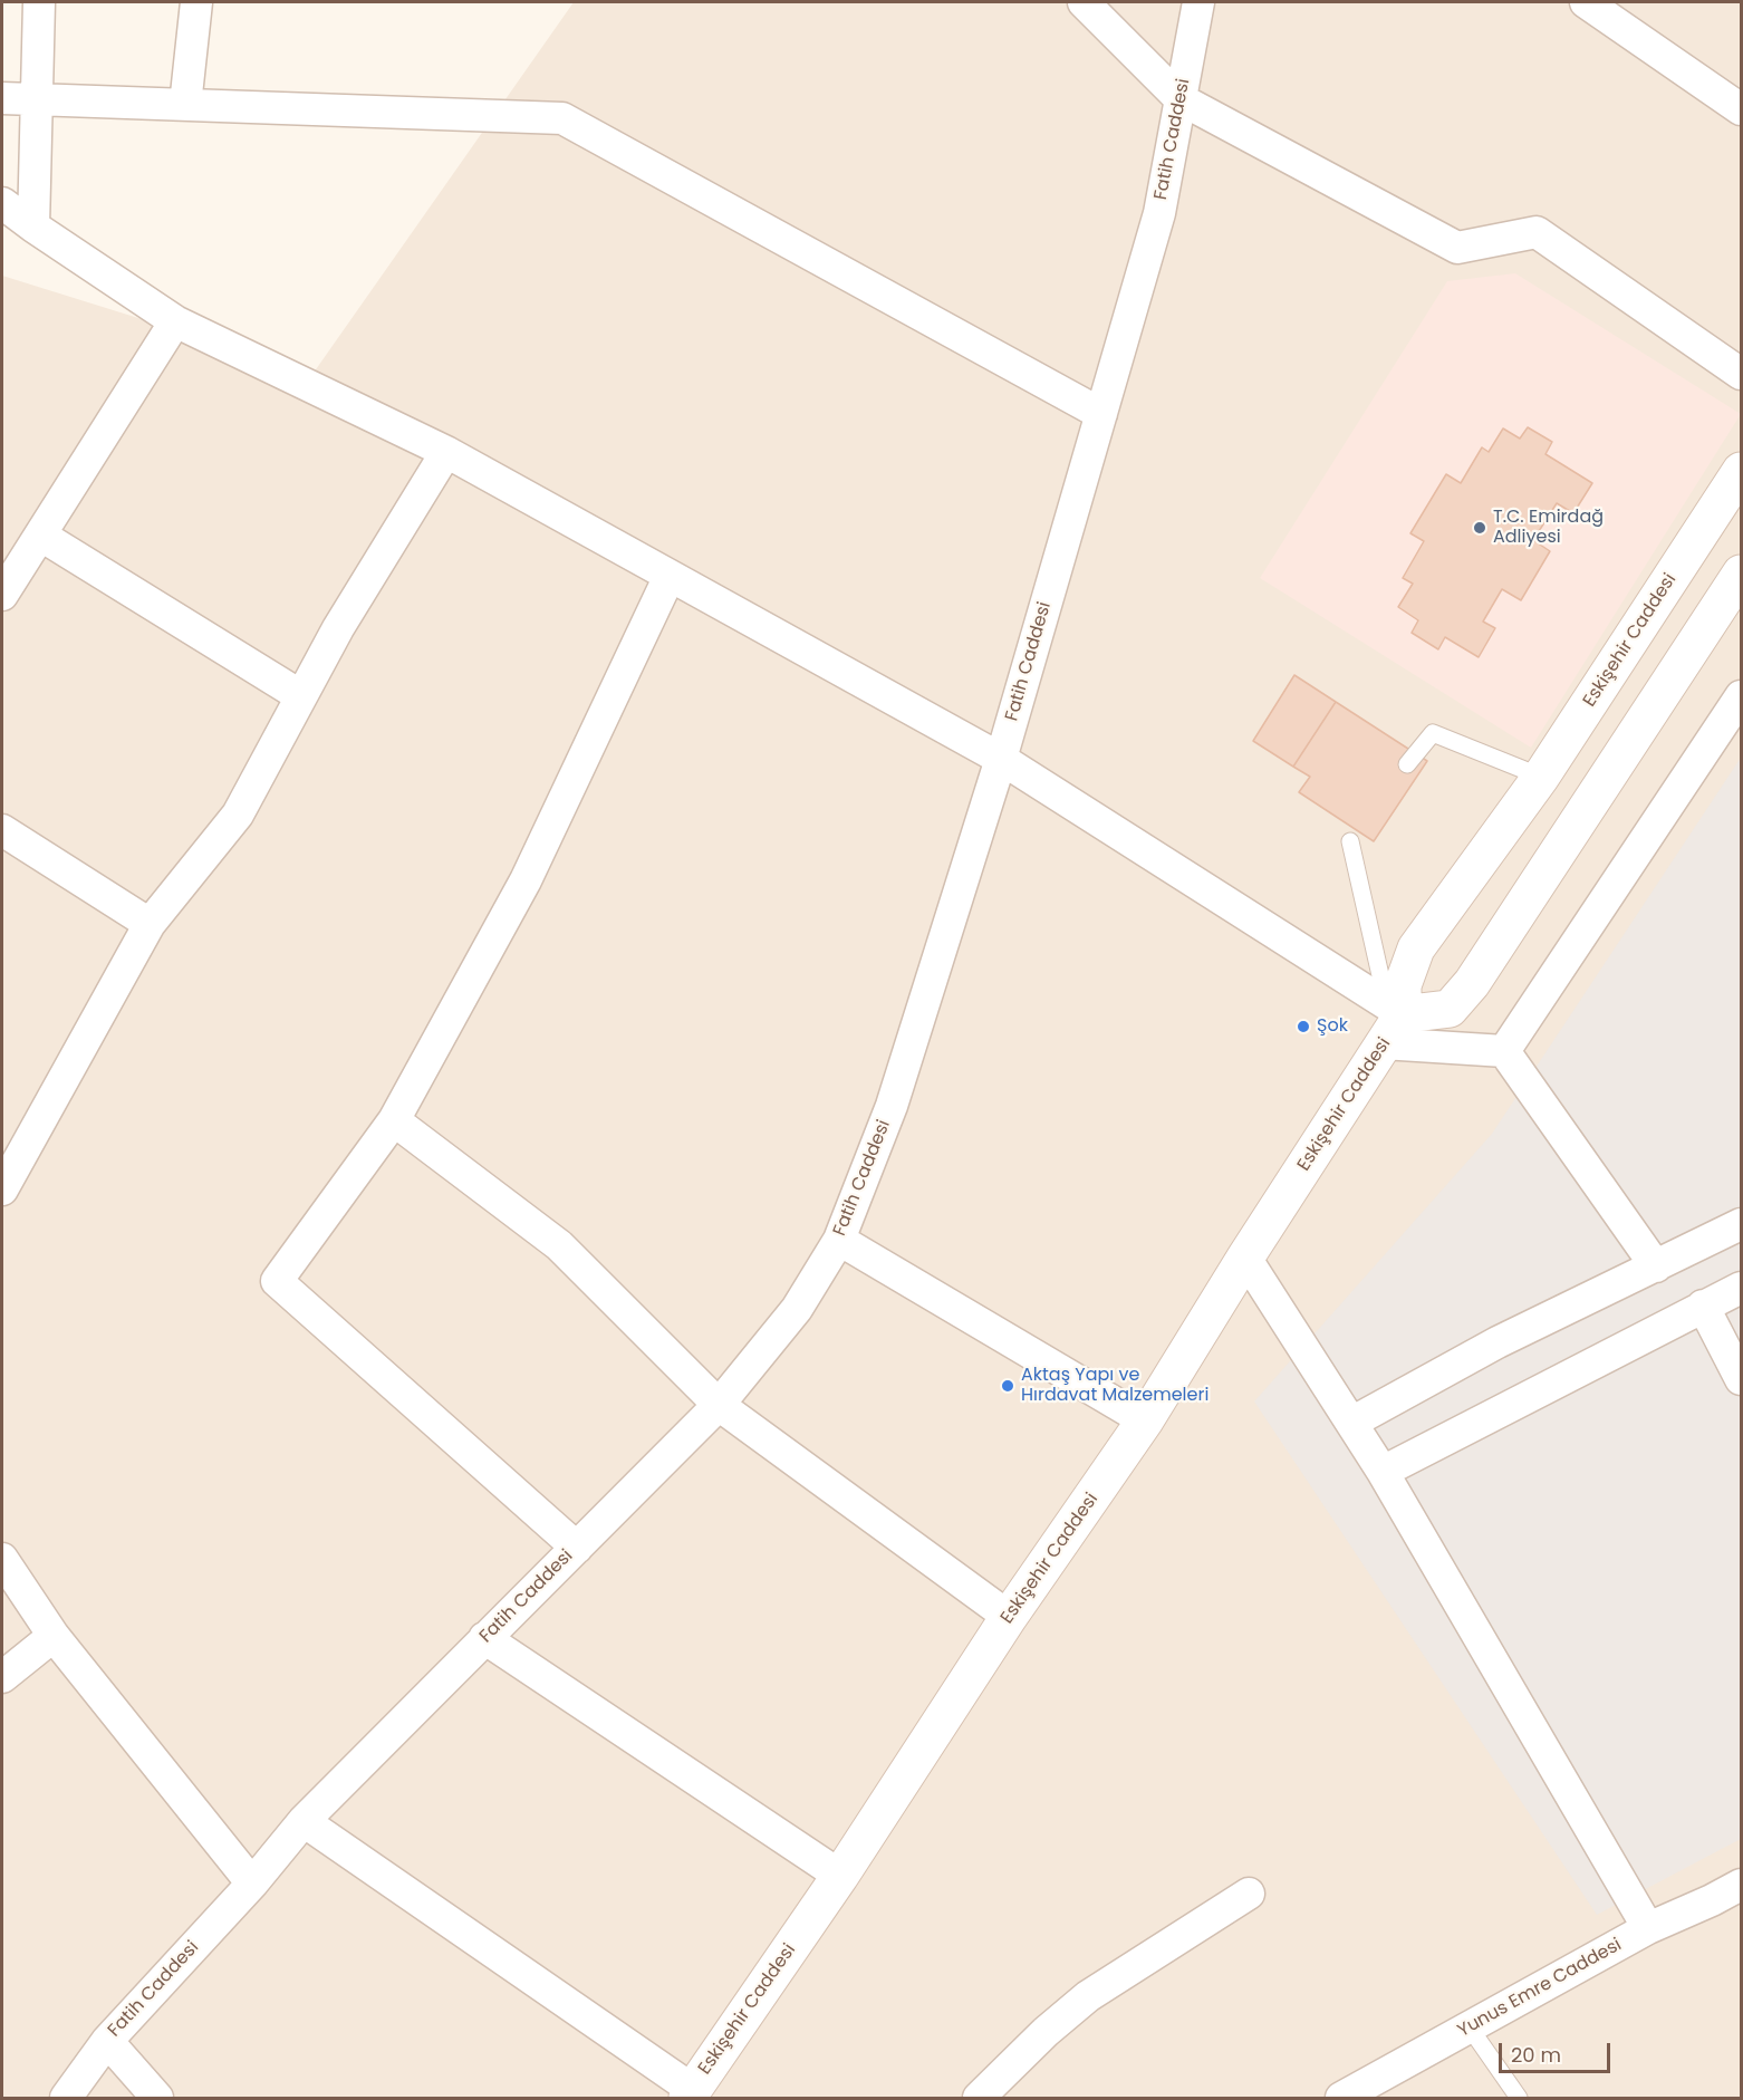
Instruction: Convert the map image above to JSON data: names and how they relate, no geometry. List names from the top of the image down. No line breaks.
{"streets":{"main road":["Eskişehir Caddesi"],"street":["Fatih Caddesi","Yunus Emre Caddesi"]},"places":["T.C. Emirdağ Adliyesi","Şok","Aktaş Yapı ve Hırdavat Malzemeleri"],"scale_bar":"20 m"}
